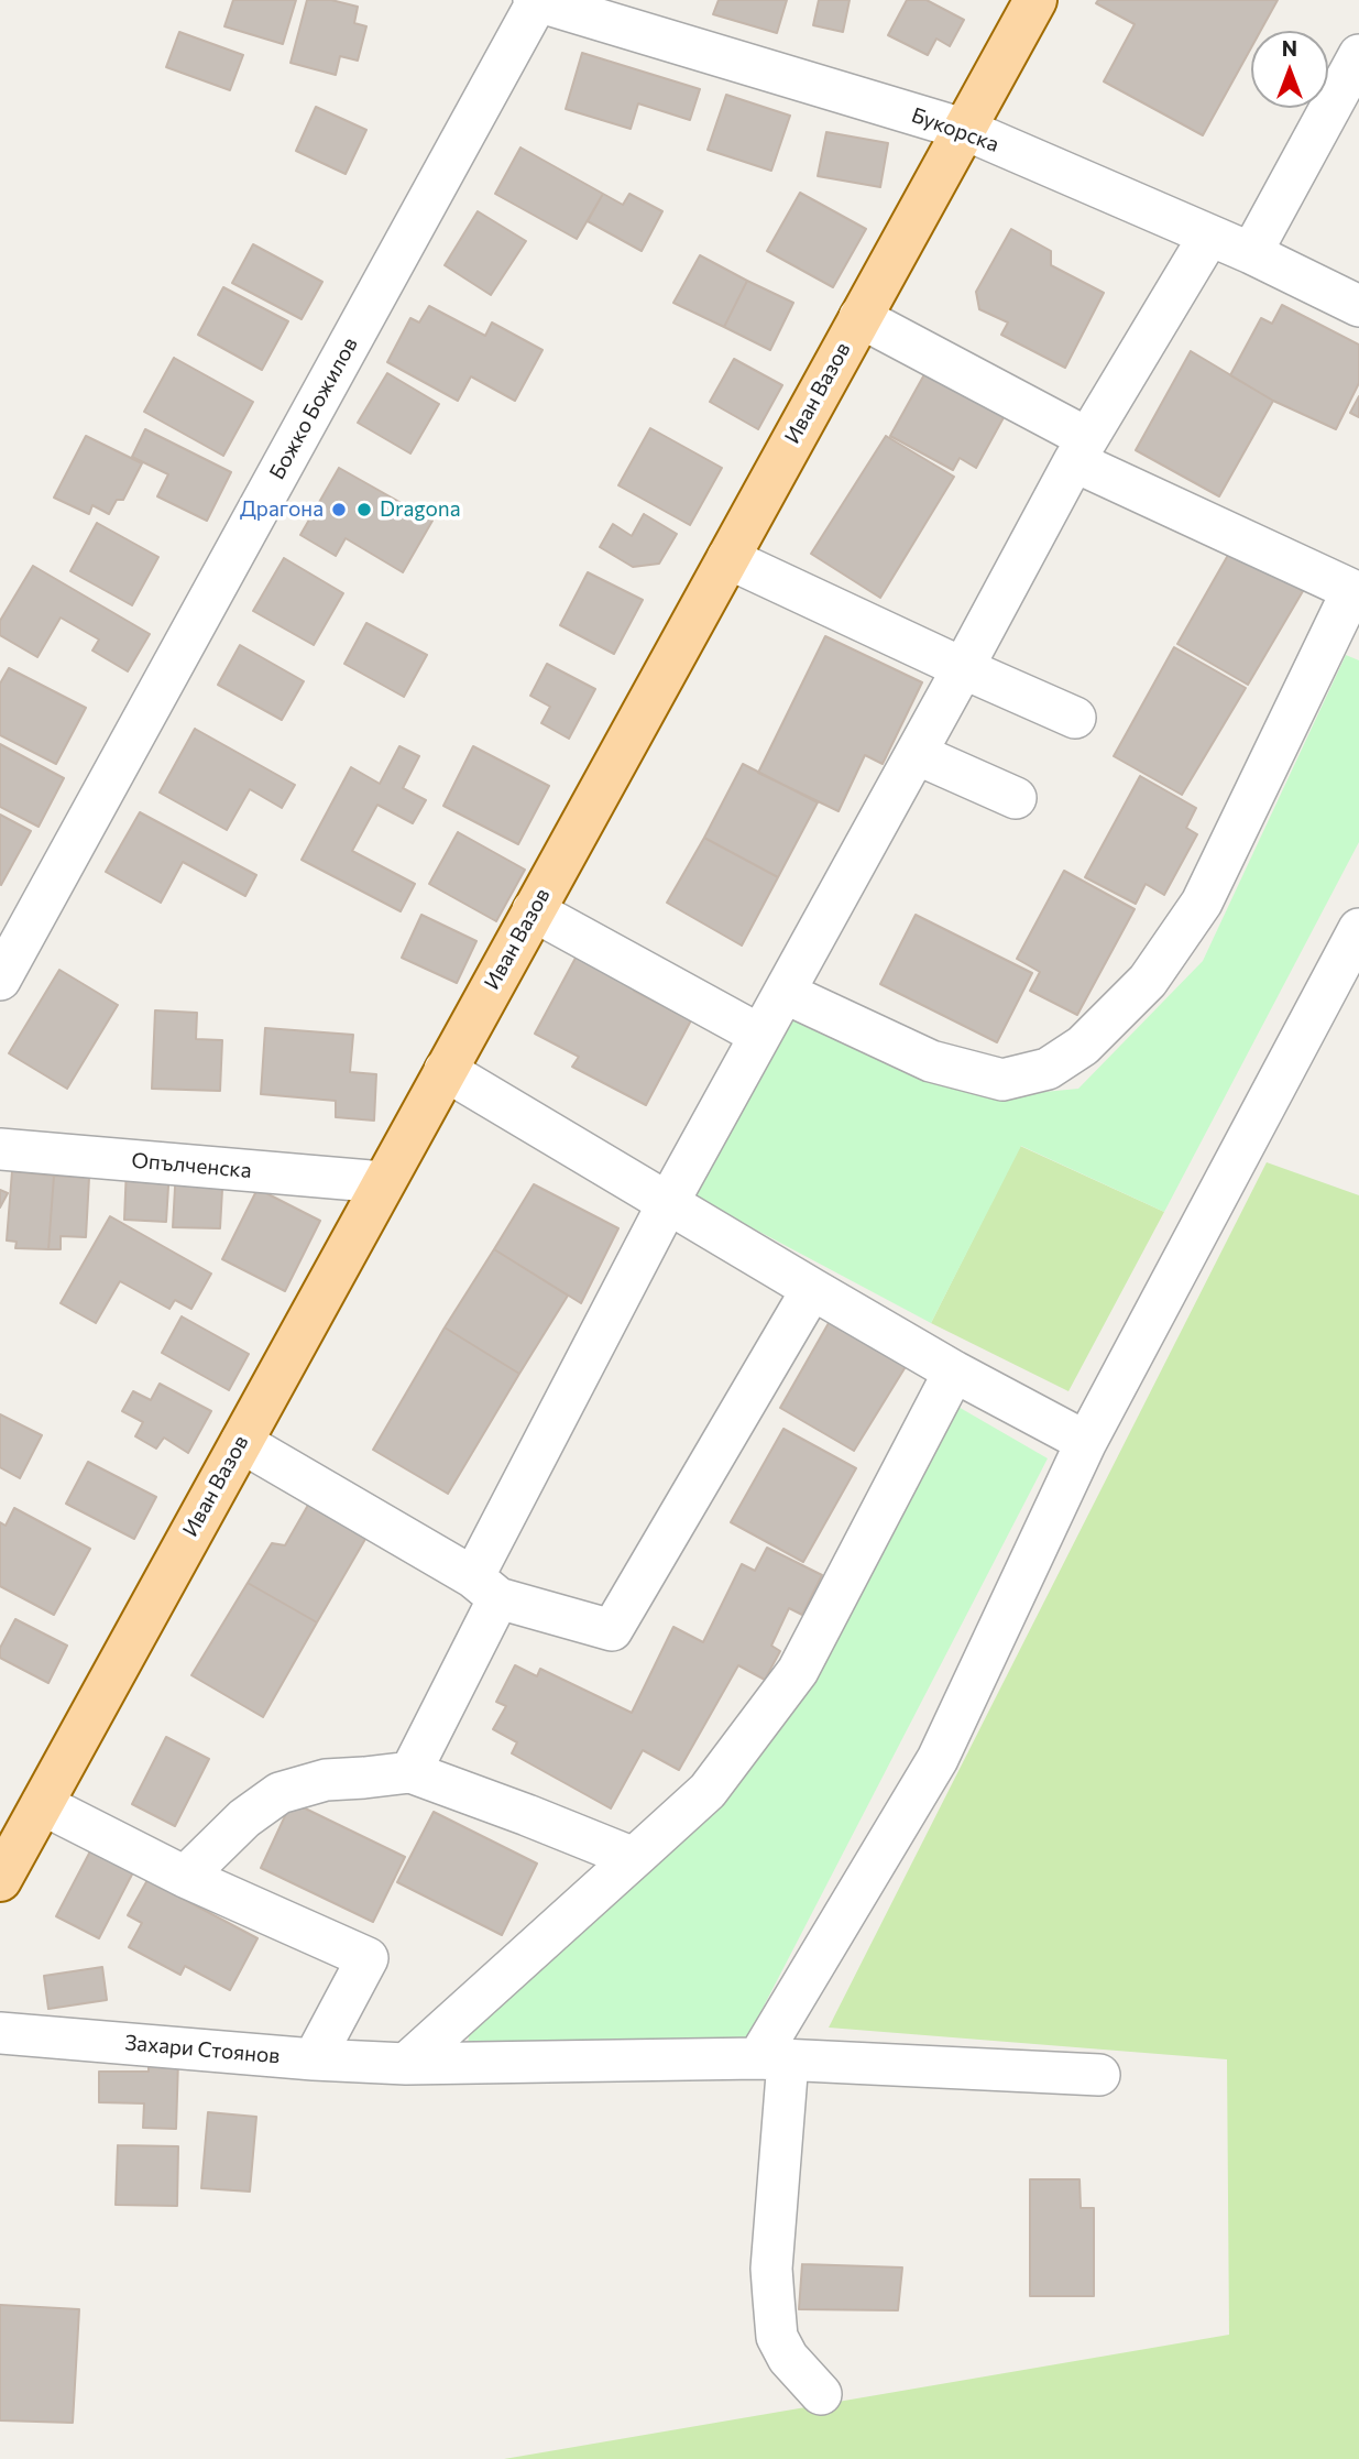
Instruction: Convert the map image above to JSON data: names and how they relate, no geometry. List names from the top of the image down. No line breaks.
{"streets":{"main road":["Иван Вазов"],"street":["Букорска","Божко Божилов","Опълченска","Захари Стоянов"]},"crossings":[["Букорска","Иван Вазов"],["Букорска","Божко Божилов"],["Иван Вазов","Опълченска"]],"places":["Драгона","Dragona"],"north":"top"}
